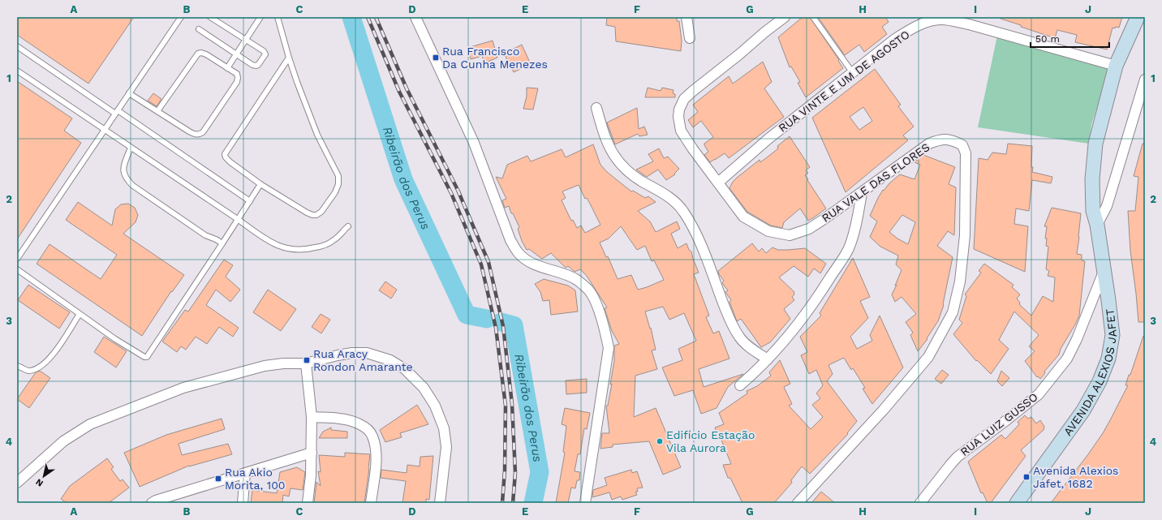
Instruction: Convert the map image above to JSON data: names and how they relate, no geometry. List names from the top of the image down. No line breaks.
{"streets":{"main road":["AVENIDA ALEXIOS JAFET"],"street":["RUA VINTE E UM DE AGOSTO","RUA VALE DAS FLORES","RUA LUIZ GUSSO"]},"crossings":[["RUA VINTE E UM DE AGOSTO","RUA VALE DAS FLORES"],["RUA VINTE E UM DE AGOSTO","AVENIDA ALEXIOS JAFET"],["AVENIDA ALEXIOS JAFET","RUA LUIZ GUSSO"]],"water":["Ribeirão dos Perus"],"places":{"transit":["Rua Francisco Da Cunha Menezes","Rua Aracy Rondon Amarante","Avenida Alexios Jafet, 1682","Rua Akio Morita, 100"],"other":["Edifício Estação Vila Aurora"]},"scale_bar":"50 m","north":"bottom left","grid":{"columns":["A","B","C","D","E","F","G","H","I","J"],"rows":["1","2","3","4"]}}
